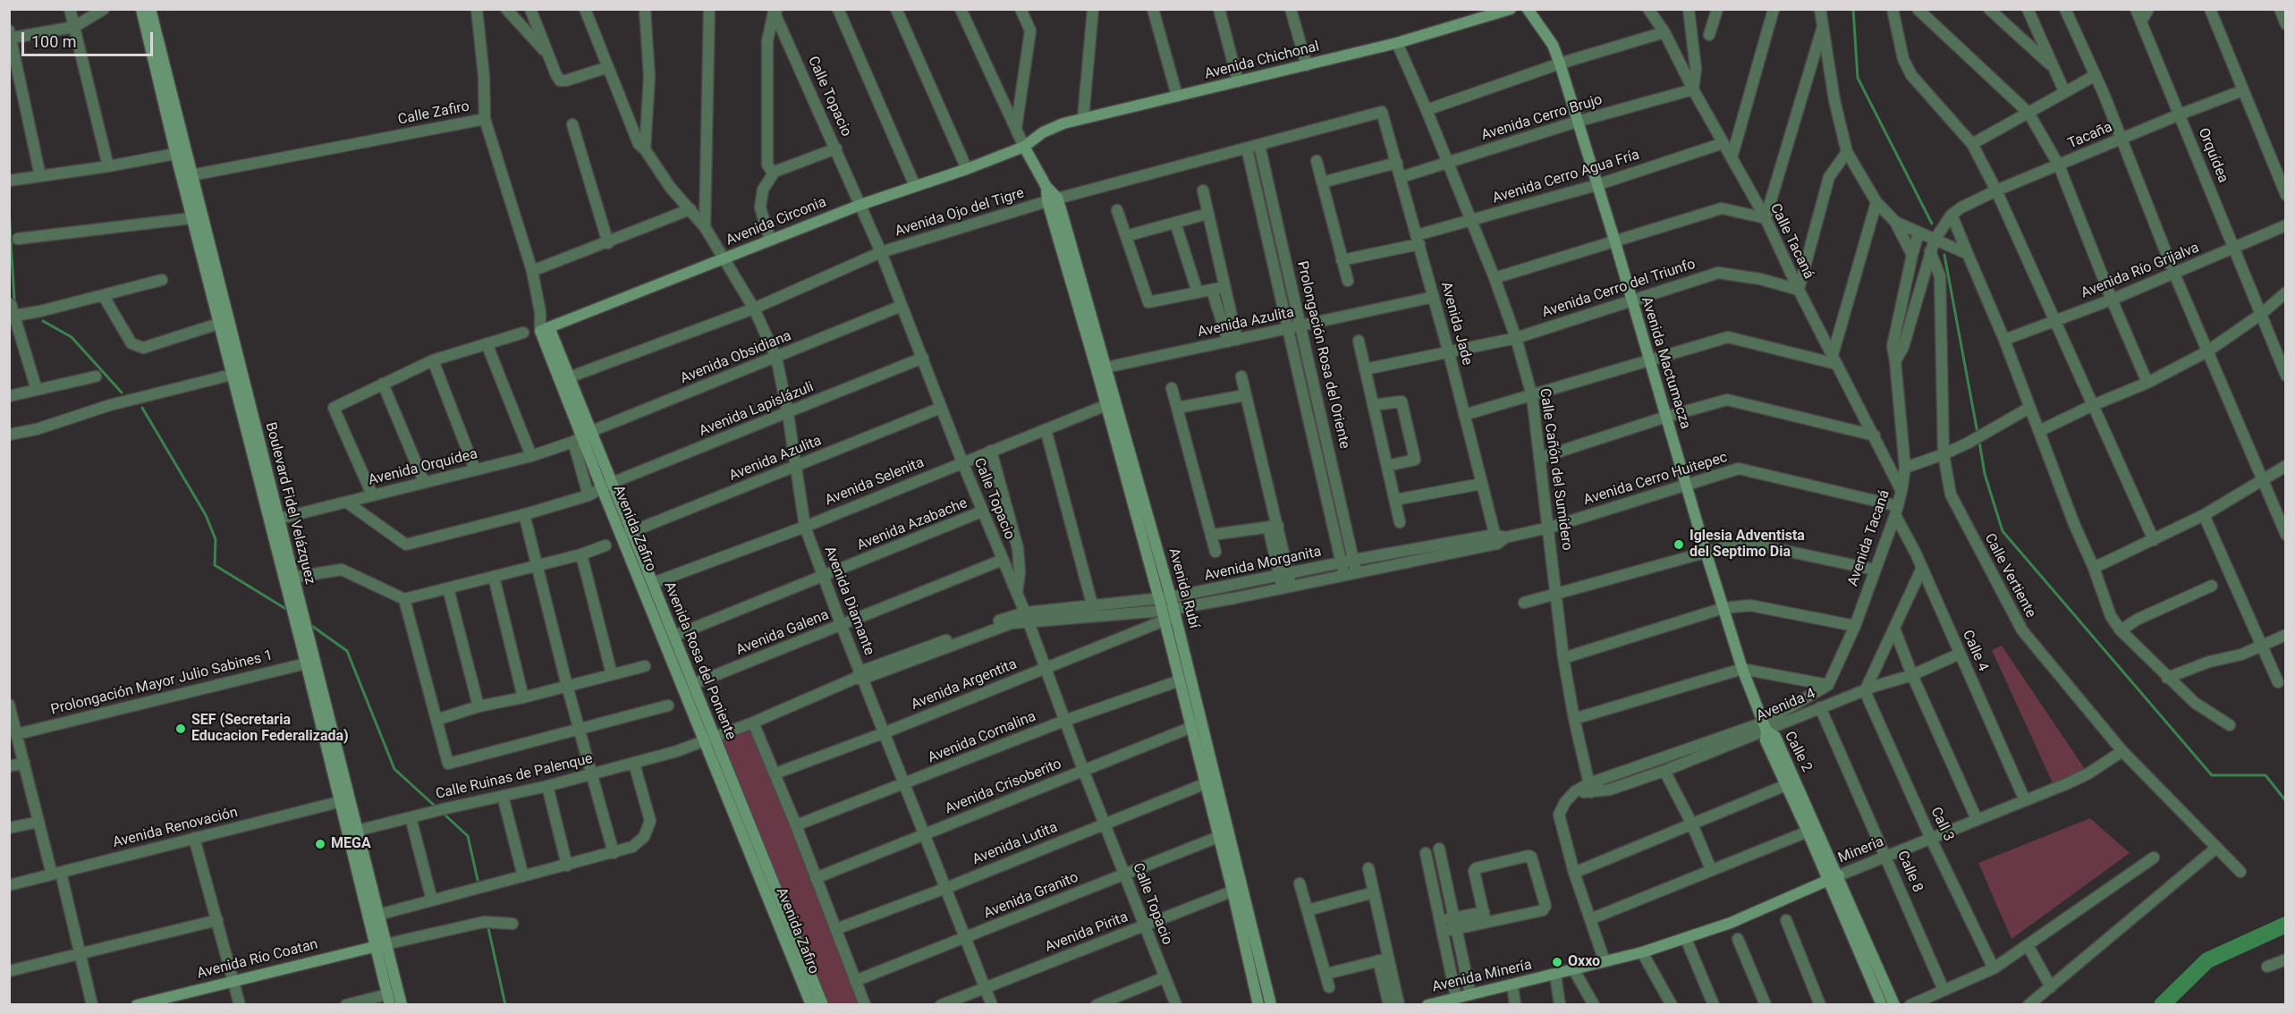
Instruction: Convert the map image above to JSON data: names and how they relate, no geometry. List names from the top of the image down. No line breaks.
{"streets":{"street":["Avenida Chichonal","Calle Topacio","Calle Zafiro","Avenida Cerro Brujo","Tacaña","Orquídea","Avenida Cerro Agua Fría","Avenida Ojo del Tigre","Avenida Circonia","Calle Tacaná","Avenida Río Grijalva","Avenida Cerro del Triunfo","Avenida Azulita","Avenida Jade","Prolongación Rosa del Oriente","Avenida Obsidiana","Avenida Mactumacza","Avenida Lapislázuli","Avenida Orquídea","Calle Cañón del Sumidero","Avenida Cerro Huitepec","Avenida Selenita","Boulevard Fidel Velázquez","Avenida Azabache","Avenida Zafiro","Avenida Tacaná","Avenida Morganita","Calle Vertiente","Avenida Rubí","Avenida Diamante","Avenida Galena","Calle 4","Avenida Rosa del Poniente","Prolongación Mayor Julio Sabines 1","Avenida Argentita","Avenida 4","Avenida Cornalina","Calle 2","Calle Ruinas de Palenque","Avenida Crisoberito","Call 3","Avenida Renovación","Avenida Lutita","Mineria","Calle 8","Avenida Granito","Avenida Pirita","Avenida Río Coatan","Avenida Minería"]},"crossings":[["Avenida Chichonal","Avenida Circonia"],["Avenida Chichonal","Calle Cañón del Sumidero"],["Avenida Chichonal","Avenida Rubí"],["Calle Topacio","Avenida Ojo del Tigre"],["Calle Topacio","Avenida Circonia"],["Calle Topacio","Avenida Azulita"],["Calle Topacio","Avenida Obsidiana"],["Calle Topacio","Avenida Lapislázuli"],["Calle Topacio","Avenida Selenita"],["Calle Topacio","Avenida Azabache"],["Calle Topacio","Avenida Morganita"],["Calle Topacio","Avenida Galena"],["Calle Topacio","Avenida Argentita"],["Calle Topacio","Avenida Cornalina"],["Calle Topacio","Calle Ruinas de Palenque"],["Calle Topacio","Avenida Crisoberito"],["Calle Topacio","Avenida Lutita"],["Calle Topacio","Avenida Granito"],["Calle Topacio","Avenida Pirita"],["Calle Zafiro","Avenida Circonia"],["Calle Zafiro","Boulevard Fidel Velázquez"],["Calle Zafiro","Avenida Zafiro"],["Avenida Cerro Brujo","Calle Tacaná"],["Avenida Cerro Brujo","Avenida Jade"],["Avenida Cerro Brujo","Avenida Mactumacza"],["Avenida Cerro Brujo","Calle Cañón del Sumidero"],["Tacaña","Orquídea"],["Tacaña","Avenida Tacaná"],["Orquídea","Avenida Río Grijalva"],["Avenida Cerro Agua Fría","Calle Tacaná"],["Avenida Cerro Agua Fría","Avenida Jade"],["Avenida Cerro Agua Fría","Avenida Mactumacza"],["Avenida Cerro Agua Fría","Calle Cañón del Sumidero"],["Avenida Ojo del Tigre","Avenida Jade"],["Avenida Ojo del Tigre","Prolongación Rosa del Oriente"],["Avenida Ojo del Tigre","Avenida Zafiro"],["Avenida Ojo del Tigre","Avenida Rubí"],["Avenida Ojo del Tigre","Avenida Diamante"],["Avenida Circonia","Avenida Zafiro"],["Avenida Circonia","Avenida Rubí"],["Avenida Circonia","Avenida Diamante"],["Calle Tacaná","Avenida Cerro del Triunfo"],["Calle Tacaná","Avenida Tacaná"],["Avenida Cerro del Triunfo","Avenida Jade"],["Avenida Cerro del Triunfo","Avenida Mactumacza"],["Avenida Cerro del Triunfo","Calle Cañón del Sumidero"],["Avenida Azulita","Avenida Jade"],["Avenida Azulita","Prolongación Rosa del Oriente"],["Avenida Azulita","Avenida Zafiro"],["Avenida Azulita","Avenida Rubí"],["Avenida Azulita","Avenida Diamante"],["Avenida Azulita","Avenida Rosa del Poniente"],["Avenida Jade","Avenida Morganita"],["Prolongación Rosa del Oriente","Avenida Morganita"],["Avenida Obsidiana","Avenida Orquídea"],["Avenida Obsidiana","Avenida Zafiro"],["Avenida Obsidiana","Avenida Diamante"],["Avenida Mactumacza","Avenida Cerro Huitepec"],["Avenida Mactumacza","Avenida 4"],["Avenida Mactumacza","Calle 2"],["Avenida Lapislázuli","Avenida Orquídea"],["Avenida Lapislázuli","Avenida Zafiro"],["Avenida Lapislázuli","Avenida Diamante"],["Avenida Orquídea","Boulevard Fidel Velázquez"],["Avenida Orquídea","Avenida Zafiro"],["Calle Cañón del Sumidero","Avenida Cerro Huitepec"],["Calle Cañón del Sumidero","Avenida Morganita"],["Calle Cañón del Sumidero","Avenida 4"],["Avenida Cerro Huitepec","Avenida Tacaná"],["Avenida Cerro Huitepec","Avenida Morganita"],["Avenida Cerro Huitepec","Calle 4"],["Avenida Selenita","Avenida Rubí"],["Avenida Selenita","Avenida Diamante"],["Avenida Selenita","Avenida Rosa del Poniente"],["Boulevard Fidel Velázquez","Prolongación Mayor Julio Sabines 1"],["Boulevard Fidel Velázquez","Calle Ruinas de Palenque"],["Boulevard Fidel Velázquez","Avenida Renovación"],["Boulevard Fidel Velázquez","Avenida Río Coatan"],["Avenida Azabache","Avenida Diamante"],["Avenida Azabache","Avenida Rosa del Poniente"],["Avenida Zafiro","Avenida Rosa del Poniente"],["Avenida Zafiro","Calle Ruinas de Palenque"],["Avenida Tacaná","Calle Vertiente"],["Avenida Tacaná","Calle 4"],["Avenida Morganita","Avenida Rubí"],["Avenida Morganita","Avenida Argentita"],["Avenida Morganita","Calle Ruinas de Palenque"],["Calle Vertiente","Mineria"],["Avenida Rubí","Avenida Argentita"],["Avenida Rubí","Avenida Cornalina"],["Avenida Rubí","Avenida Crisoberito"],["Avenida Rubí","Avenida Lutita"],["Avenida Rubí","Avenida Granito"],["Avenida Rubí","Avenida Pirita"],["Avenida Diamante","Avenida Galena"],["Avenida Diamante","Avenida Argentita"],["Avenida Diamante","Avenida Cornalina"],["Avenida Diamante","Calle Ruinas de Palenque"],["Avenida Diamante","Avenida Crisoberito"],["Avenida Diamante","Avenida Lutita"],["Avenida Diamante","Avenida Granito"],["Avenida Diamante","Avenida Pirita"],["Avenida Galena","Avenida Rosa del Poniente"],["Calle 4","Avenida 4"],["Calle 4","Mineria"],["Avenida Rosa del Poniente","Calle Ruinas de Palenque"],["Avenida 4","Calle 2"],["Avenida 4","Call 3"],["Avenida 4","Calle 8"],["Calle 2","Mineria"],["Call 3","Mineria"],["Mineria","Calle 8"],["Mineria","Avenida Minería"]],"places":["Iglesia Adventista del Septimo Dia","SEF (Secretaria Educacion Federalizada)","MEGA","Oxxo"],"scale_bar":"100 m"}
